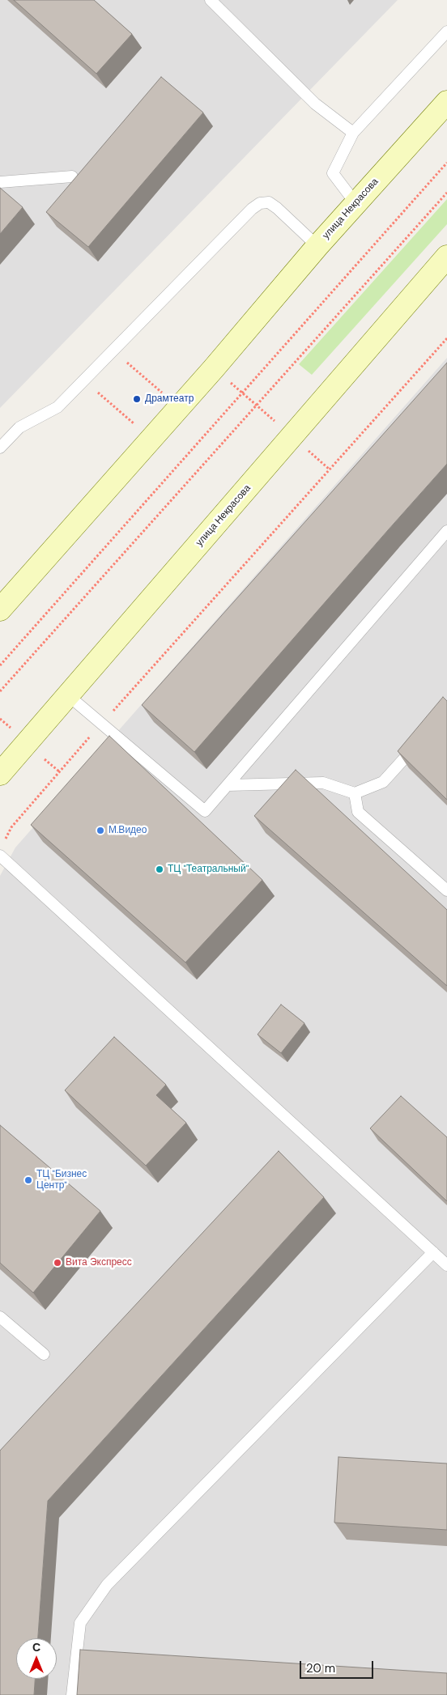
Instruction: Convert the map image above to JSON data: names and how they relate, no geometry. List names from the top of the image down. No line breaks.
{"streets":{"main road":["улица Некрасова"]},"places":["Драмтеатр","М.Видео","ТЦ \"Театральный\"","ТЦ \"Бизнес Центр\"","Вита Экспресс"],"scale_bar":"20 m","north":"top"}
